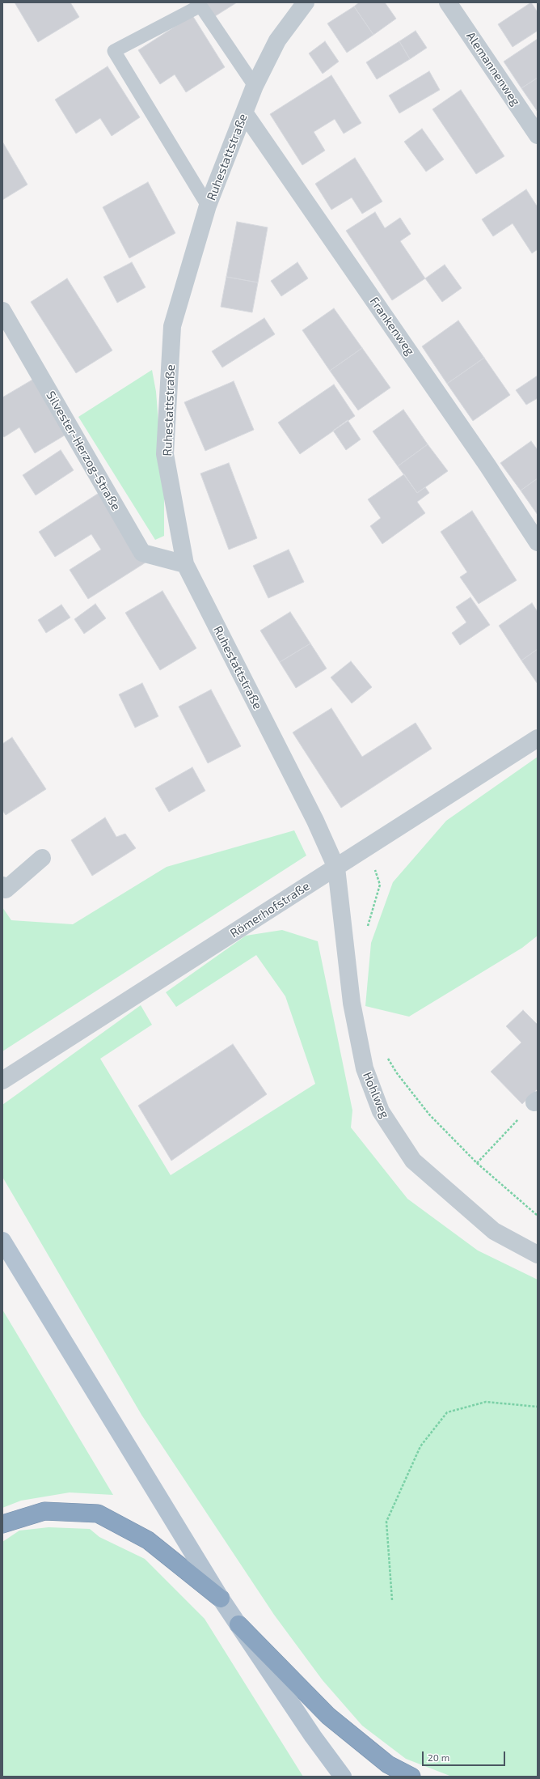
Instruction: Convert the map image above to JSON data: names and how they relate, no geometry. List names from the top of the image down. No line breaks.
{"streets":{"street":["Alemannenweg","Ruhestattstraße","Frankenweg","Silvester-Herzog-Straße","Römerhofstraße","Hohlweg"]},"crossings":[["Ruhestattstraße","Frankenweg"],["Ruhestattstraße","Silvester-Herzog-Straße"],["Ruhestattstraße","Römerhofstraße"],["Ruhestattstraße","Hohlweg"],["Römerhofstraße","Hohlweg"]],"scale_bar":"20 m"}
